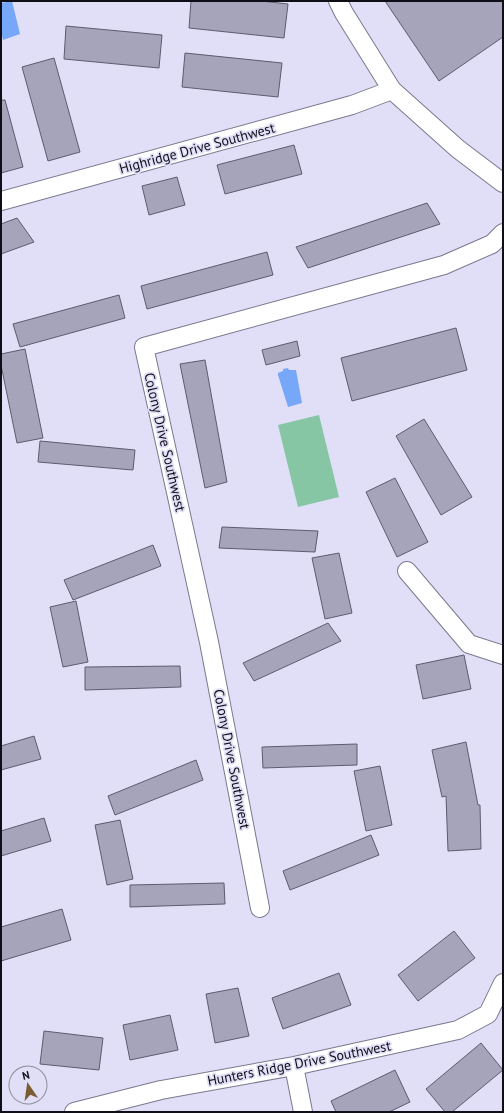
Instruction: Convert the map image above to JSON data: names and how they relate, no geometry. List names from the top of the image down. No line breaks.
{"streets":{"street":["Highridge Drive Southwest","Colony Drive Southwest","Hunters Ridge Drive Southwest"]},"north":"top"}
